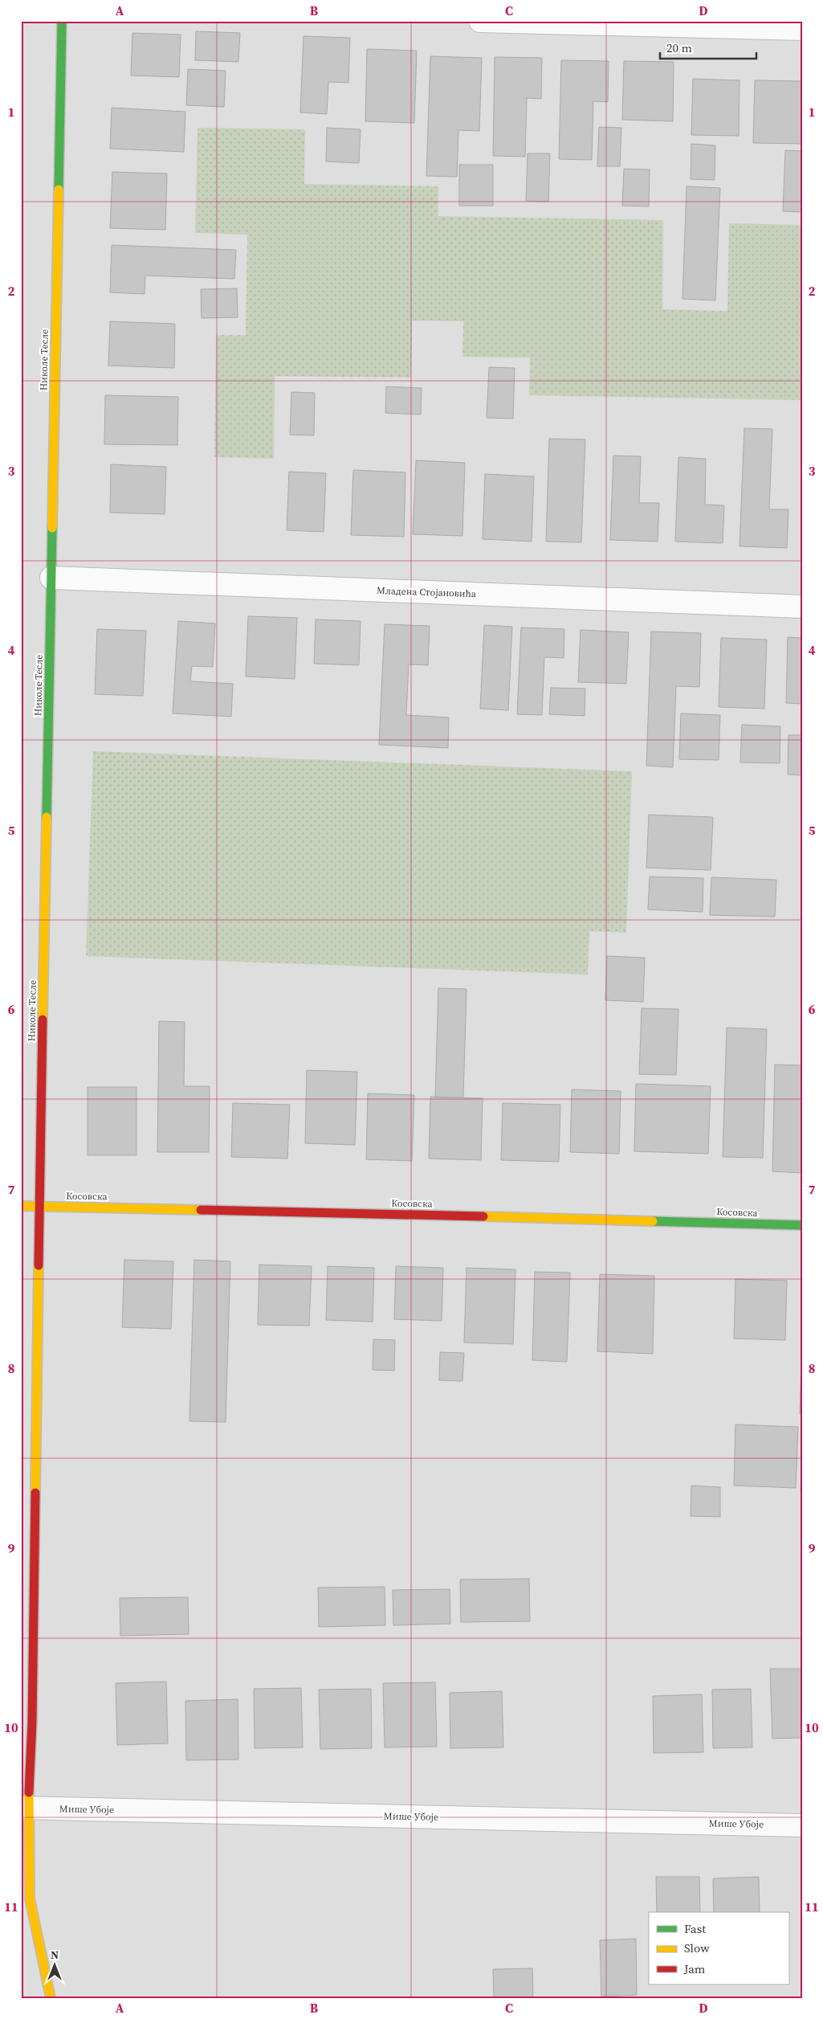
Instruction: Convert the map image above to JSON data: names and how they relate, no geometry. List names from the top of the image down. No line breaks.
{"streets":{"street":["Николе Тесле","Младена Стојановића","Косовска","Мише Убоје"]},"crossings":[["Николе Тесле","Младена Стојановића"],["Николе Тесле","Косовска"],["Николе Тесле","Мише Убоје"]],"legend":["Fast","Slow","Jam"],"scale_bar":"20 m","north":"top","grid":{"columns":["A","B","C","D"],"rows":["1","2","3","4","5","6","7","8","9","10","11"]}}
